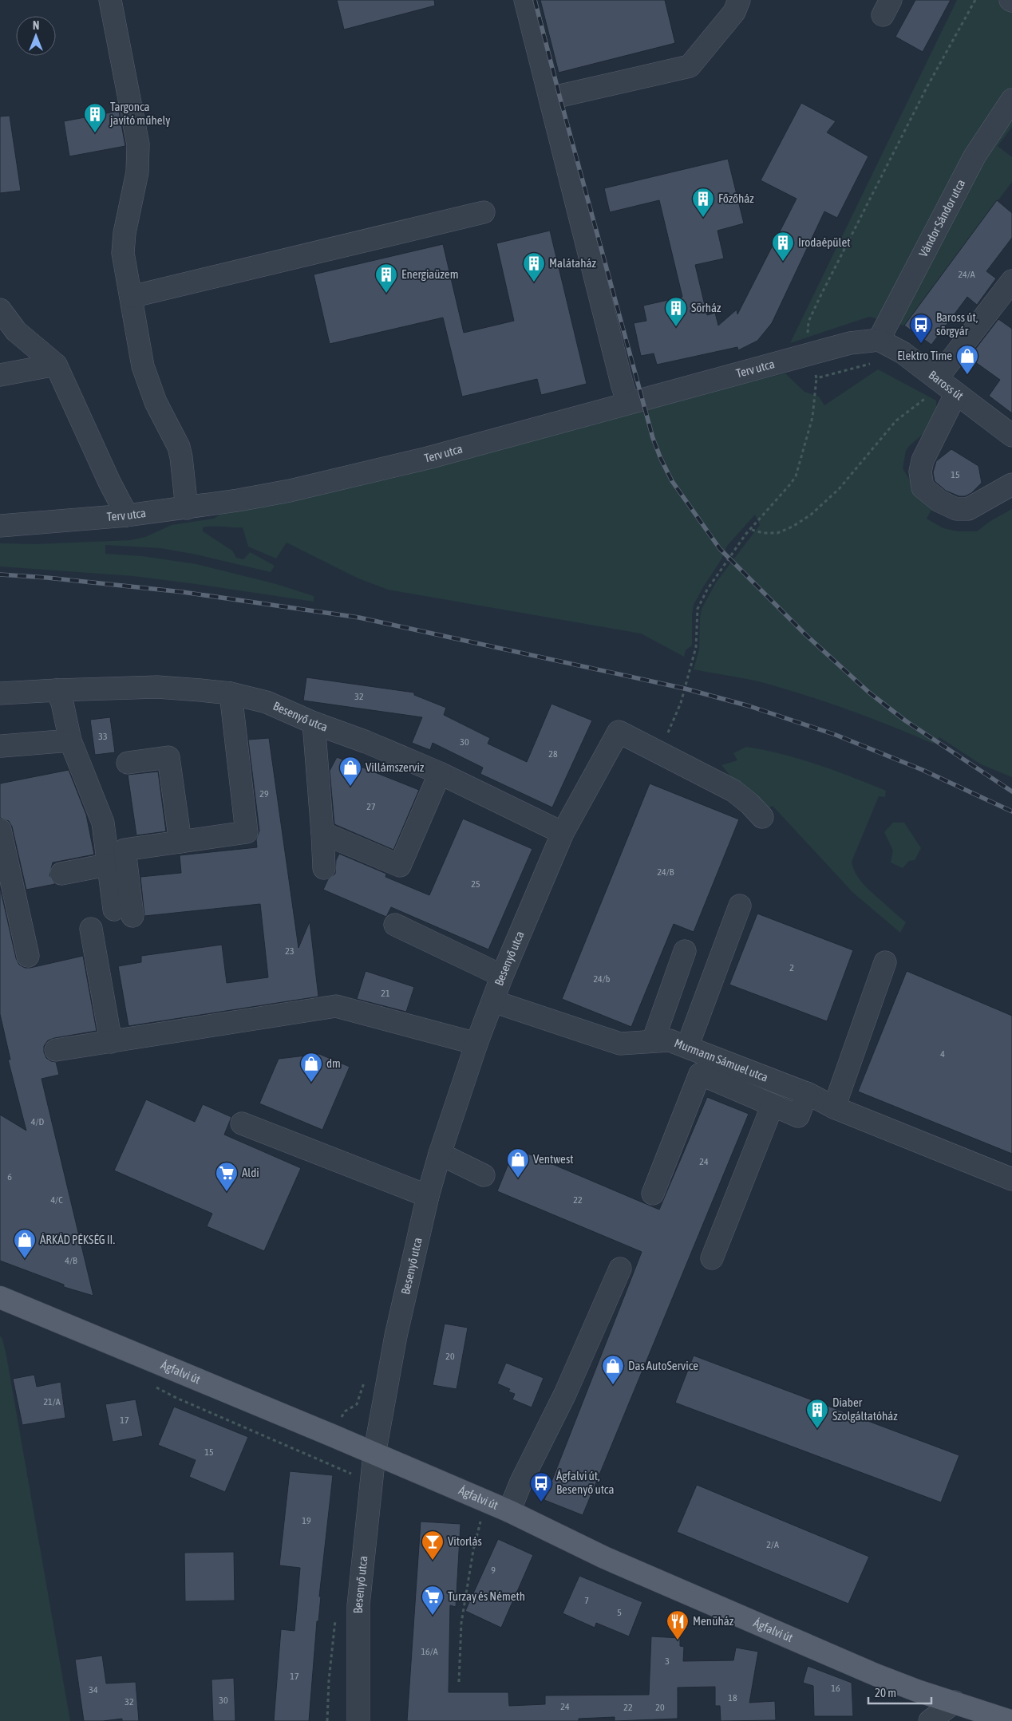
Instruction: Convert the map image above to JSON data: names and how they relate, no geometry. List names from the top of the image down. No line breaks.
{"streets":{"main road":["Ágfalvi út"],"street":["Vándor Sándor utca","Terv utca","Baross út","Besenyő utca","Murmann Sámuel utca"]},"crossings":[["Vándor Sándor utca","Terv utca"],["Vándor Sándor utca","Baross út"],["Terv utca","Baross út"],["Besenyő utca","Murmann Sámuel utca"],["Besenyő utca","Ágfalvi út"]],"places":{"building":["Targonca javító műhely","Főzőház","Irodaépület","Malátaház","Energiaüzem","Sörház","Diaber Szolgáltatóház"],"bus stop":["Baross út, sörgyár","Ágfalvi út, Besenyő utca"],"shop":["Elektro Time","Villámszerviz","dm","Ventwest","ÁRKÁD PÉKSÉG II.","Das AutoService"],"supermarket":["Aldi","Turzay és Németh"],"bar":["Vitorlás"],"restaurant":["Menüház"]},"house_numbers":["24/A","15","32","33","30","28","29","27","24/B","25","23","2","24/b","21","4","4/D","24","6","4/C","22","4/B","20","21/A","17","15","19","2/A","9","7","5","16/A","3","17","16","34","18","30","32","24","22","20"],"scale_bar":"20 m","north":"top"}
